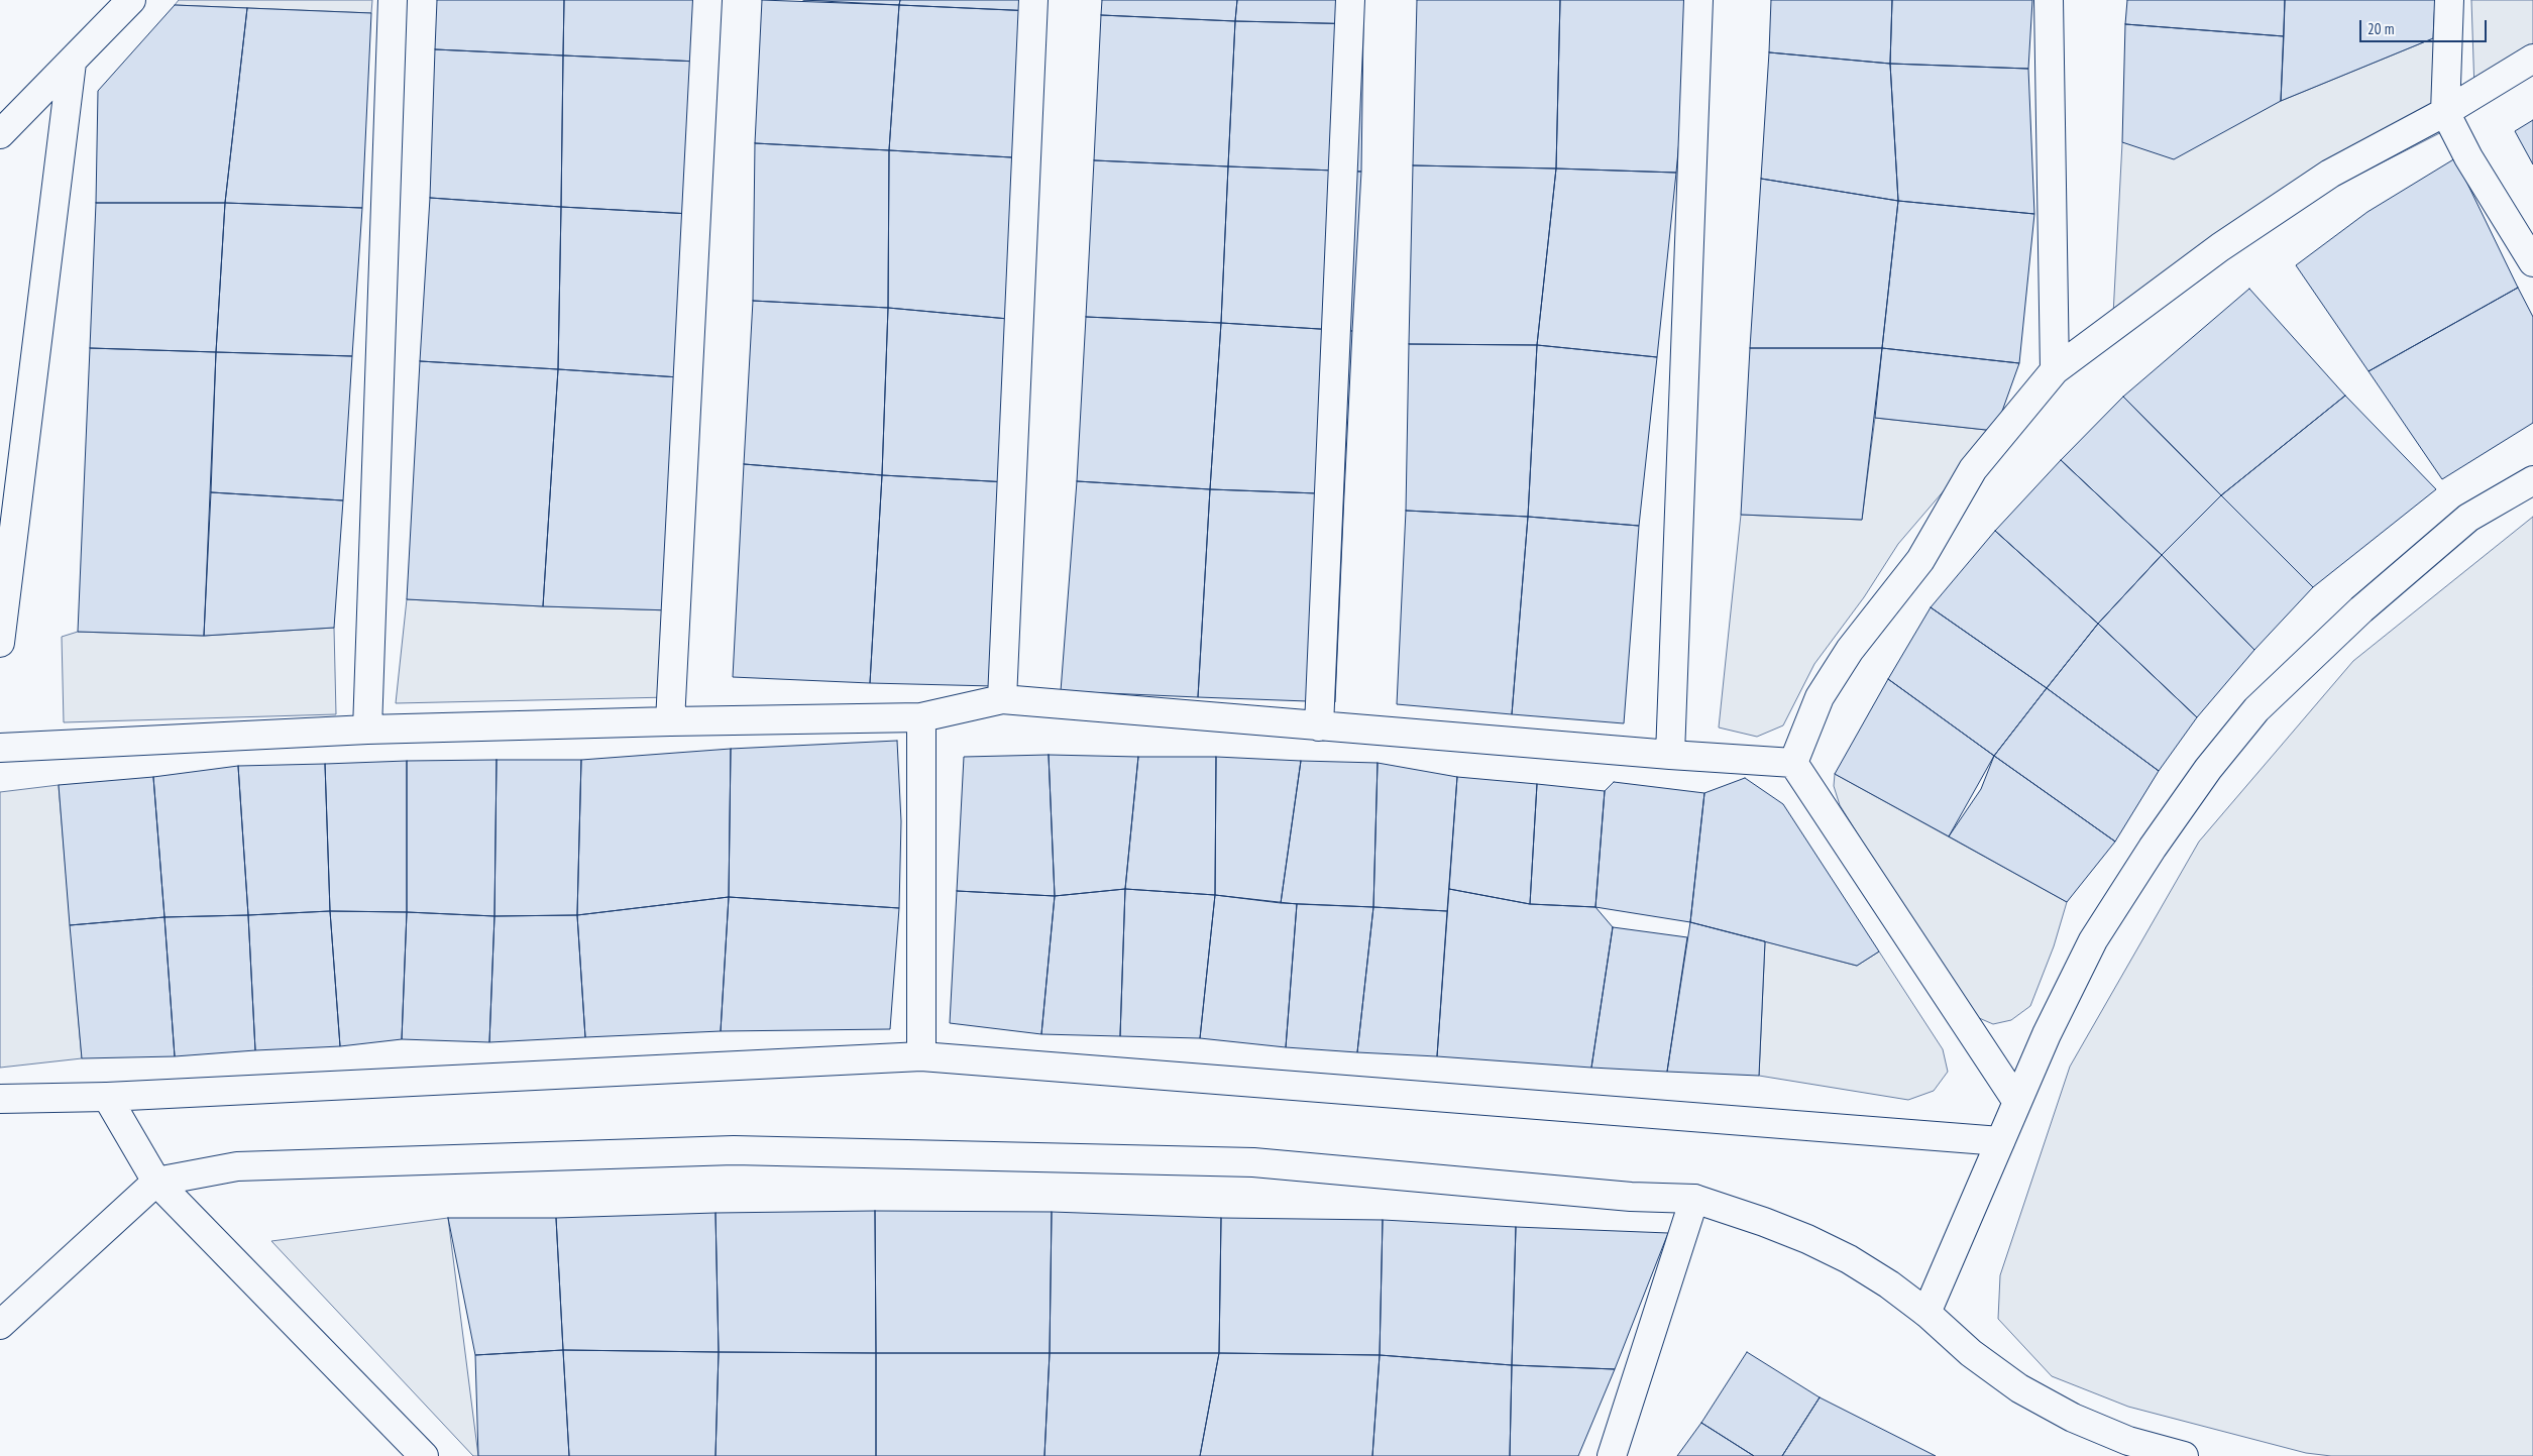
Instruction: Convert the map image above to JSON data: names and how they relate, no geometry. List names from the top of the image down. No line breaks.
{"scale_bar":"20 m"}
